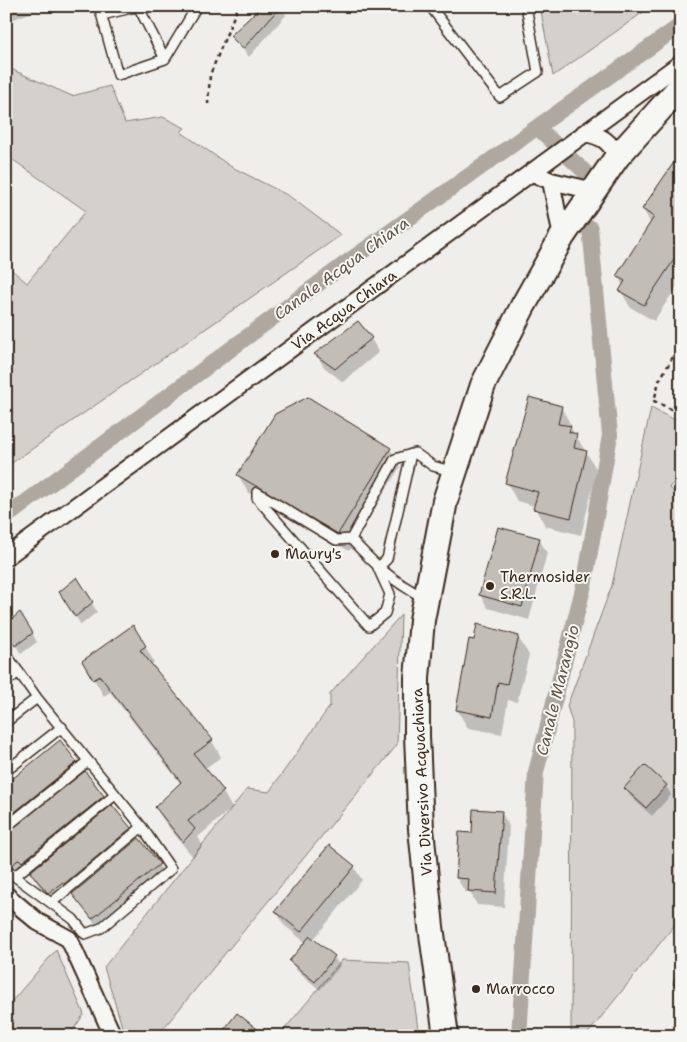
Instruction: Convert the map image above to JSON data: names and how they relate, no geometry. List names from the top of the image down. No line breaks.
{"streets":{"main road":["Via Diversivo Acquachiara"],"street":["Via Acqua Chiara"]},"water":["Canale Acqua Chiara","Canale Marangio"],"places":["Maury's","Thermosider S.R.L.","Marrocco"]}
